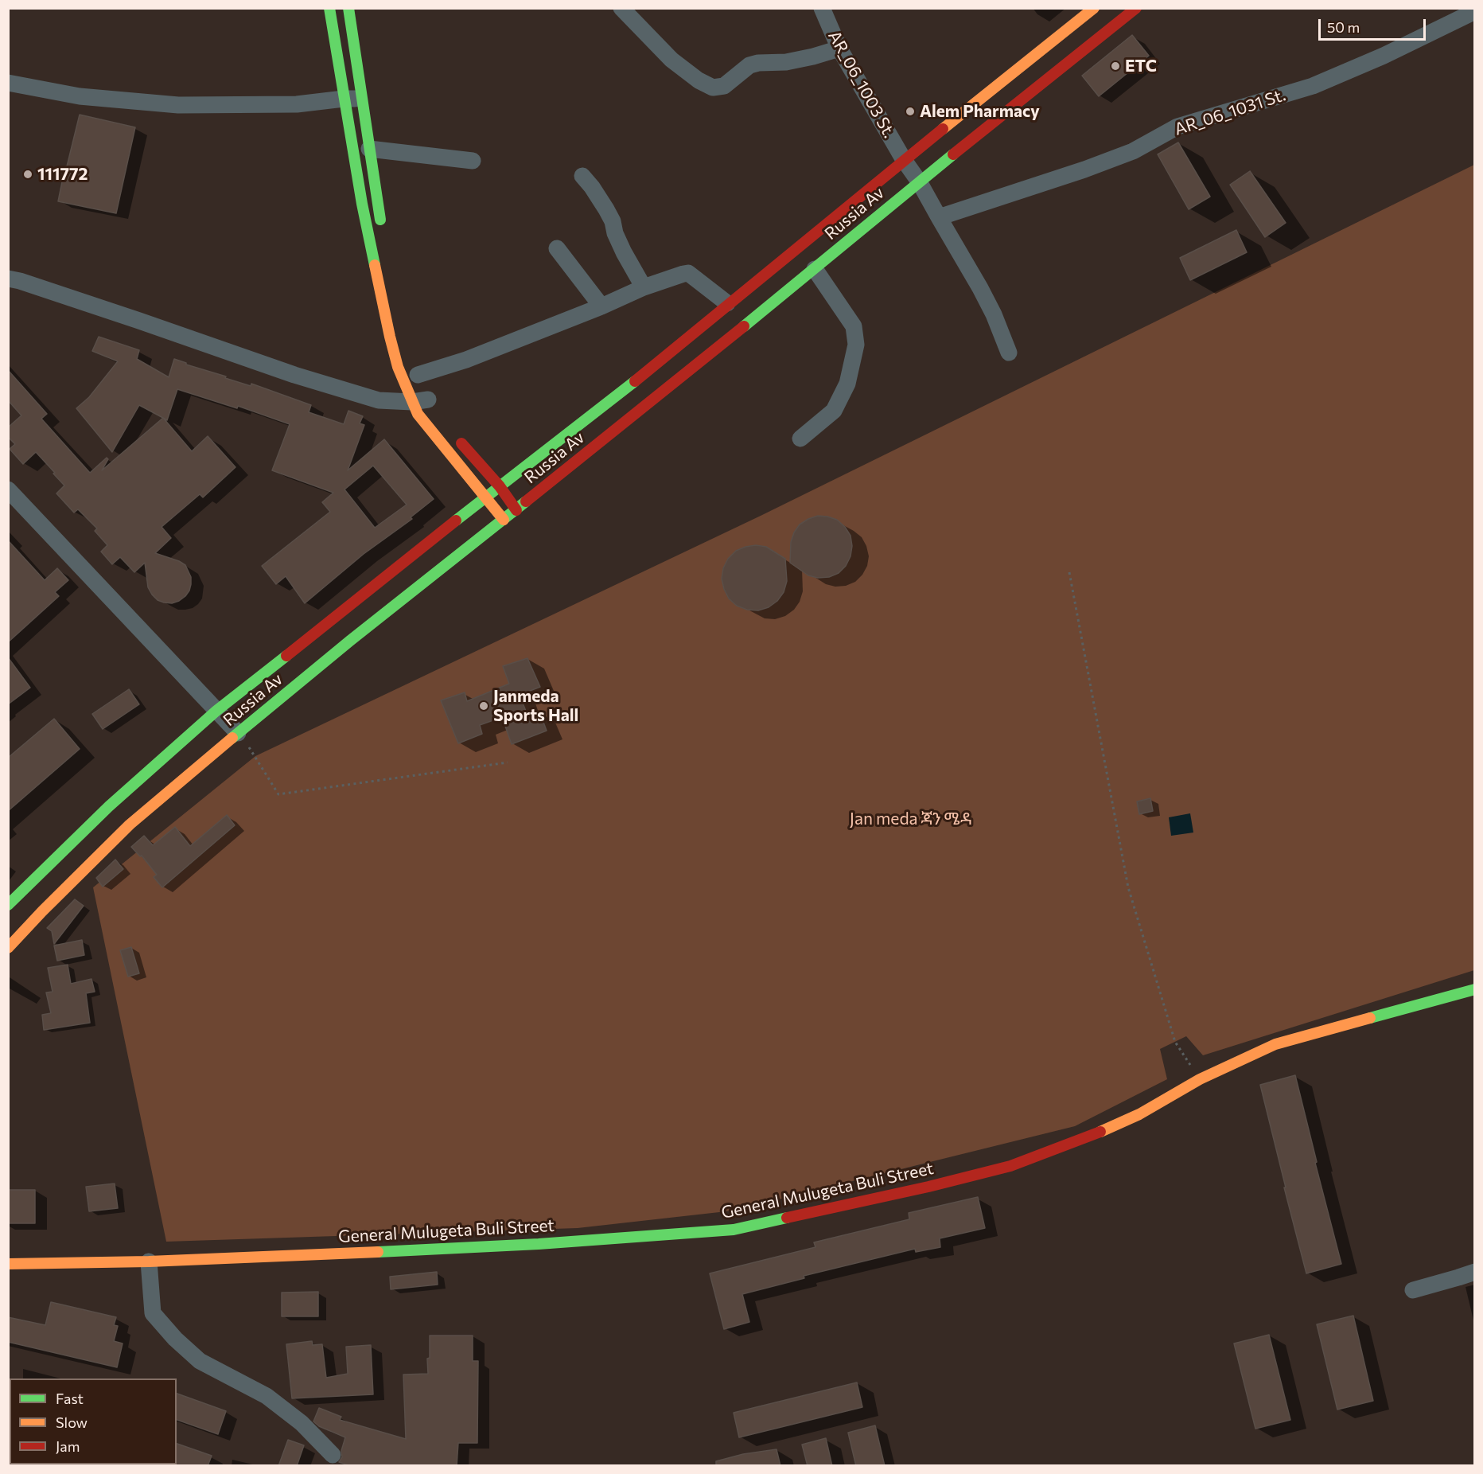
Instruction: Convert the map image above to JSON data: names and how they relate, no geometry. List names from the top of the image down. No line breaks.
{"streets":{"main road":["Russia Av","General Mulugeta Buli Street"],"street":["AR_06_1003 St.","AR_06_1031 St."]},"crossings":[["AR_06_1003 St.","Russia Av"]],"parks":["Jan meda ጃን ሜዳ"],"places":["ETC","Alem Pharmacy","111772","Janmeda Sports Hall"],"legend":["Fast","Slow","Jam"],"scale_bar":"50 m"}
